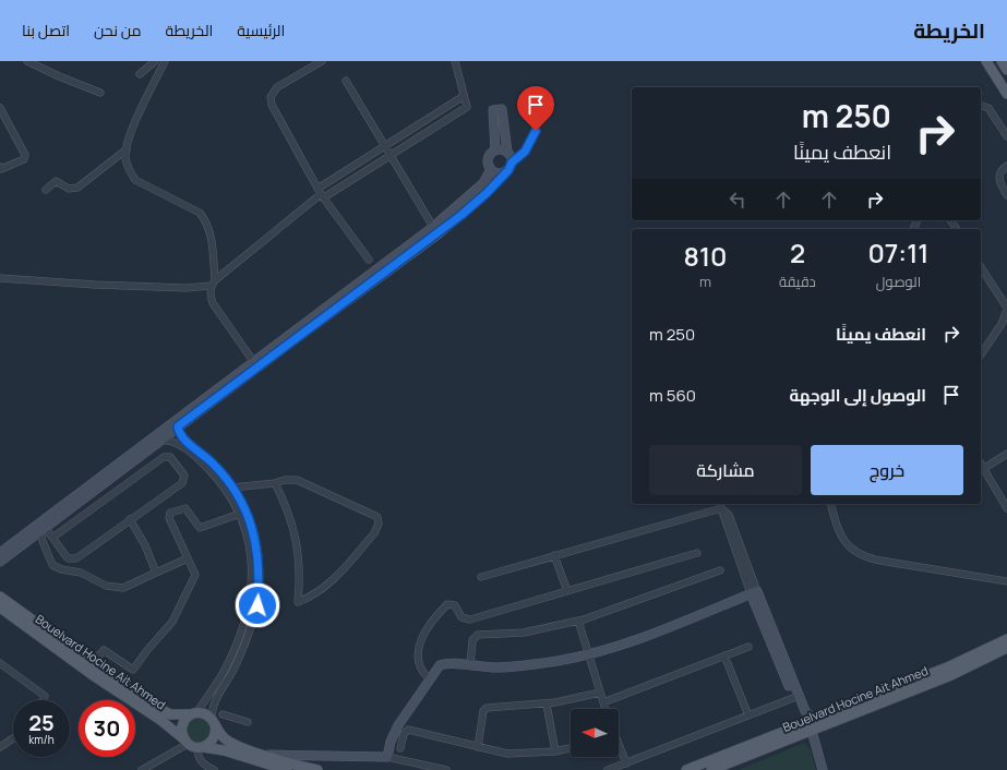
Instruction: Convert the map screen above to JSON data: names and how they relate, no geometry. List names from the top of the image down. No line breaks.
{"streets":{"main road":["Bouelvard Hocine Ait Ahmed"]},"north":"left","page":{"header":"الخريطة","nav":["الرئيسية","الخريطة","من نحن","اتصل بنا"],"turn":["250 m","انعطف يمينًا"],"eta":["07:11","الوصول","2","دقيقة","810","m"],"list":[{"name":"انعطف يمينًا","value":"250 m"},{"name":"الوصول إلى الوجهة","value":"560 m"}],"buttons":["خروج","مشاركة"],"speed":"25 km/h","limit":"30"}}
